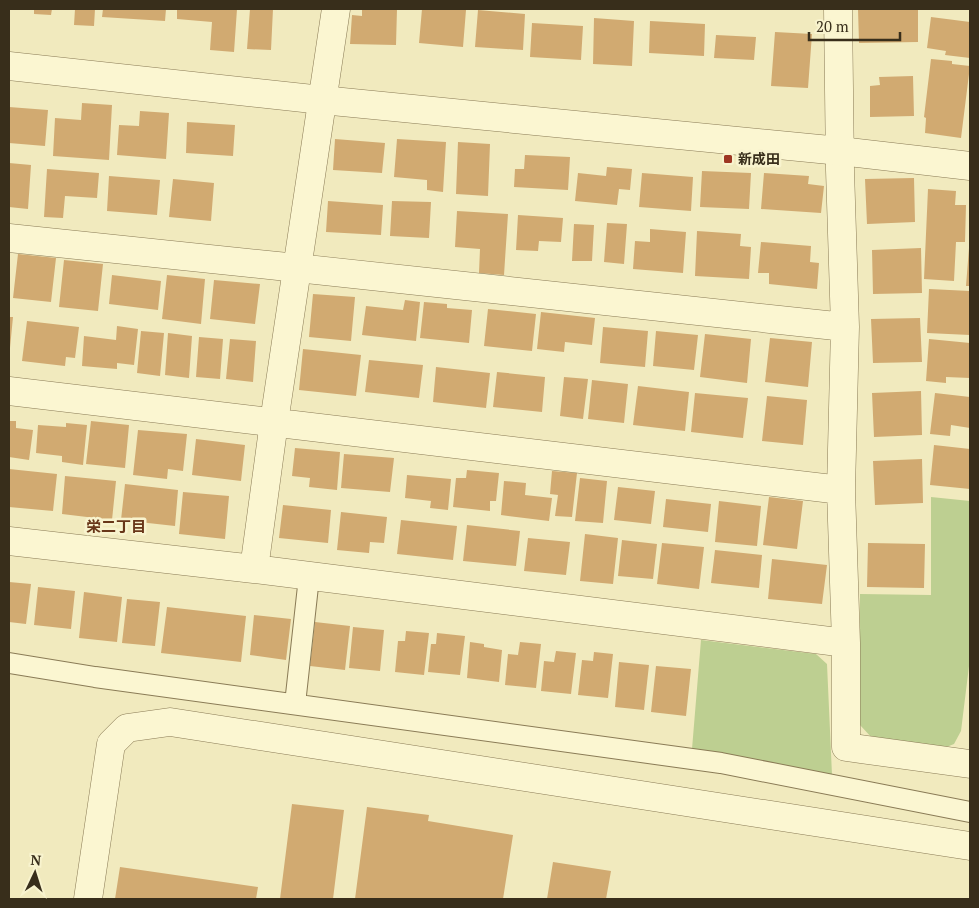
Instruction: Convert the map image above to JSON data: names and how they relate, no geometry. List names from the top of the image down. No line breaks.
{"districts":["栄二丁目"],"places":{"transit":["新成田"]},"scale_bar":"20 m","north":"top"}
